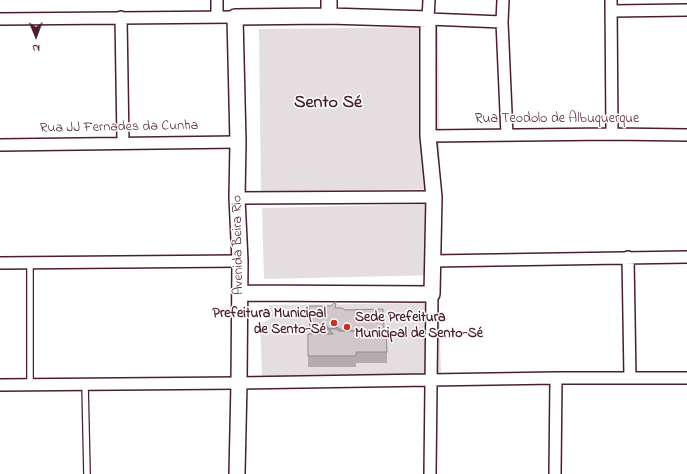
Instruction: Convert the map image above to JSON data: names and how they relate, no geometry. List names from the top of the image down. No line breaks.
{"streets":{"main road":["Avenida Beira Rio"],"street":["Rua Teodolo de Albuquerque","Rua JJ Fernades da Cunha"]},"crossings":[["Rua JJ Fernades da Cunha","Avenida Beira Rio"]],"districts":["Sento Sé"],"places":["Prefeitura Municipal de Sento-Sé","Sede Prefeitura Municipal de Sento-Sé"],"north":"bottom"}
